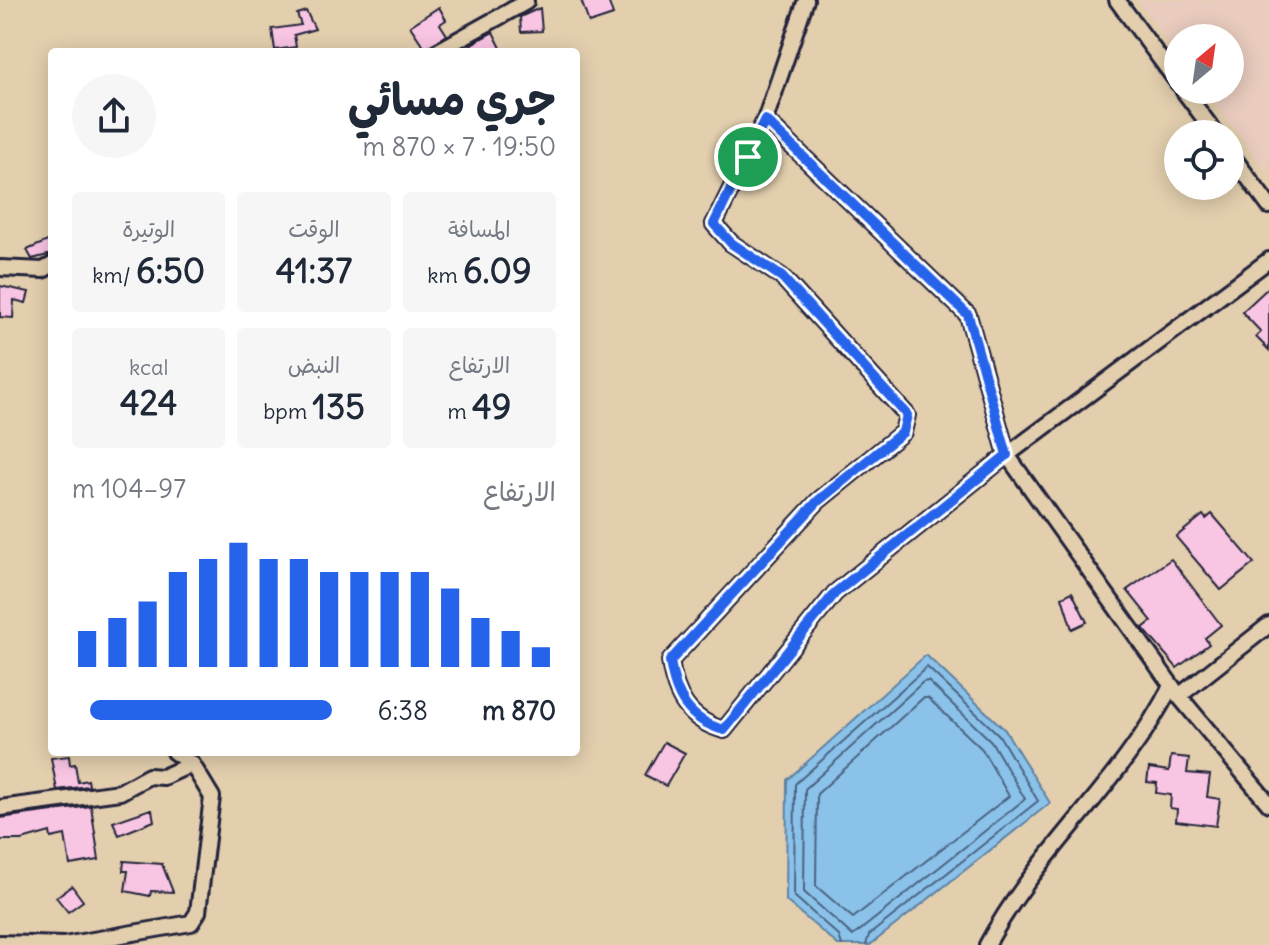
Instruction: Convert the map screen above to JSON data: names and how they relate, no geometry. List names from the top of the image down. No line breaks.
{"north":"top right","page":{"heading":["جري مسائي","19:50 · 7 × 870 m"],"stats":[["المسافة","6.09 km"],["الوقت","41:37"],["الوتيرة","6:50 /km"],["الارتفاع","49 m"],["النبض","135 bpm"],["kcal","424"]],"chart":["الارتفاع","97–104 m"],"list":[{"name":"870 m","note":"6:38"}]}}
